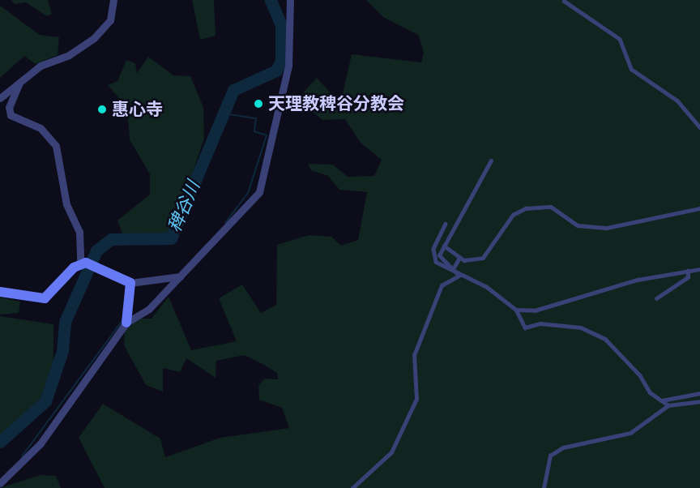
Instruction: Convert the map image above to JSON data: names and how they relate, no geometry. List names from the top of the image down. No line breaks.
{"water":["稗谷川"],"places":["天理教稗谷分教会","惠心寺"]}
